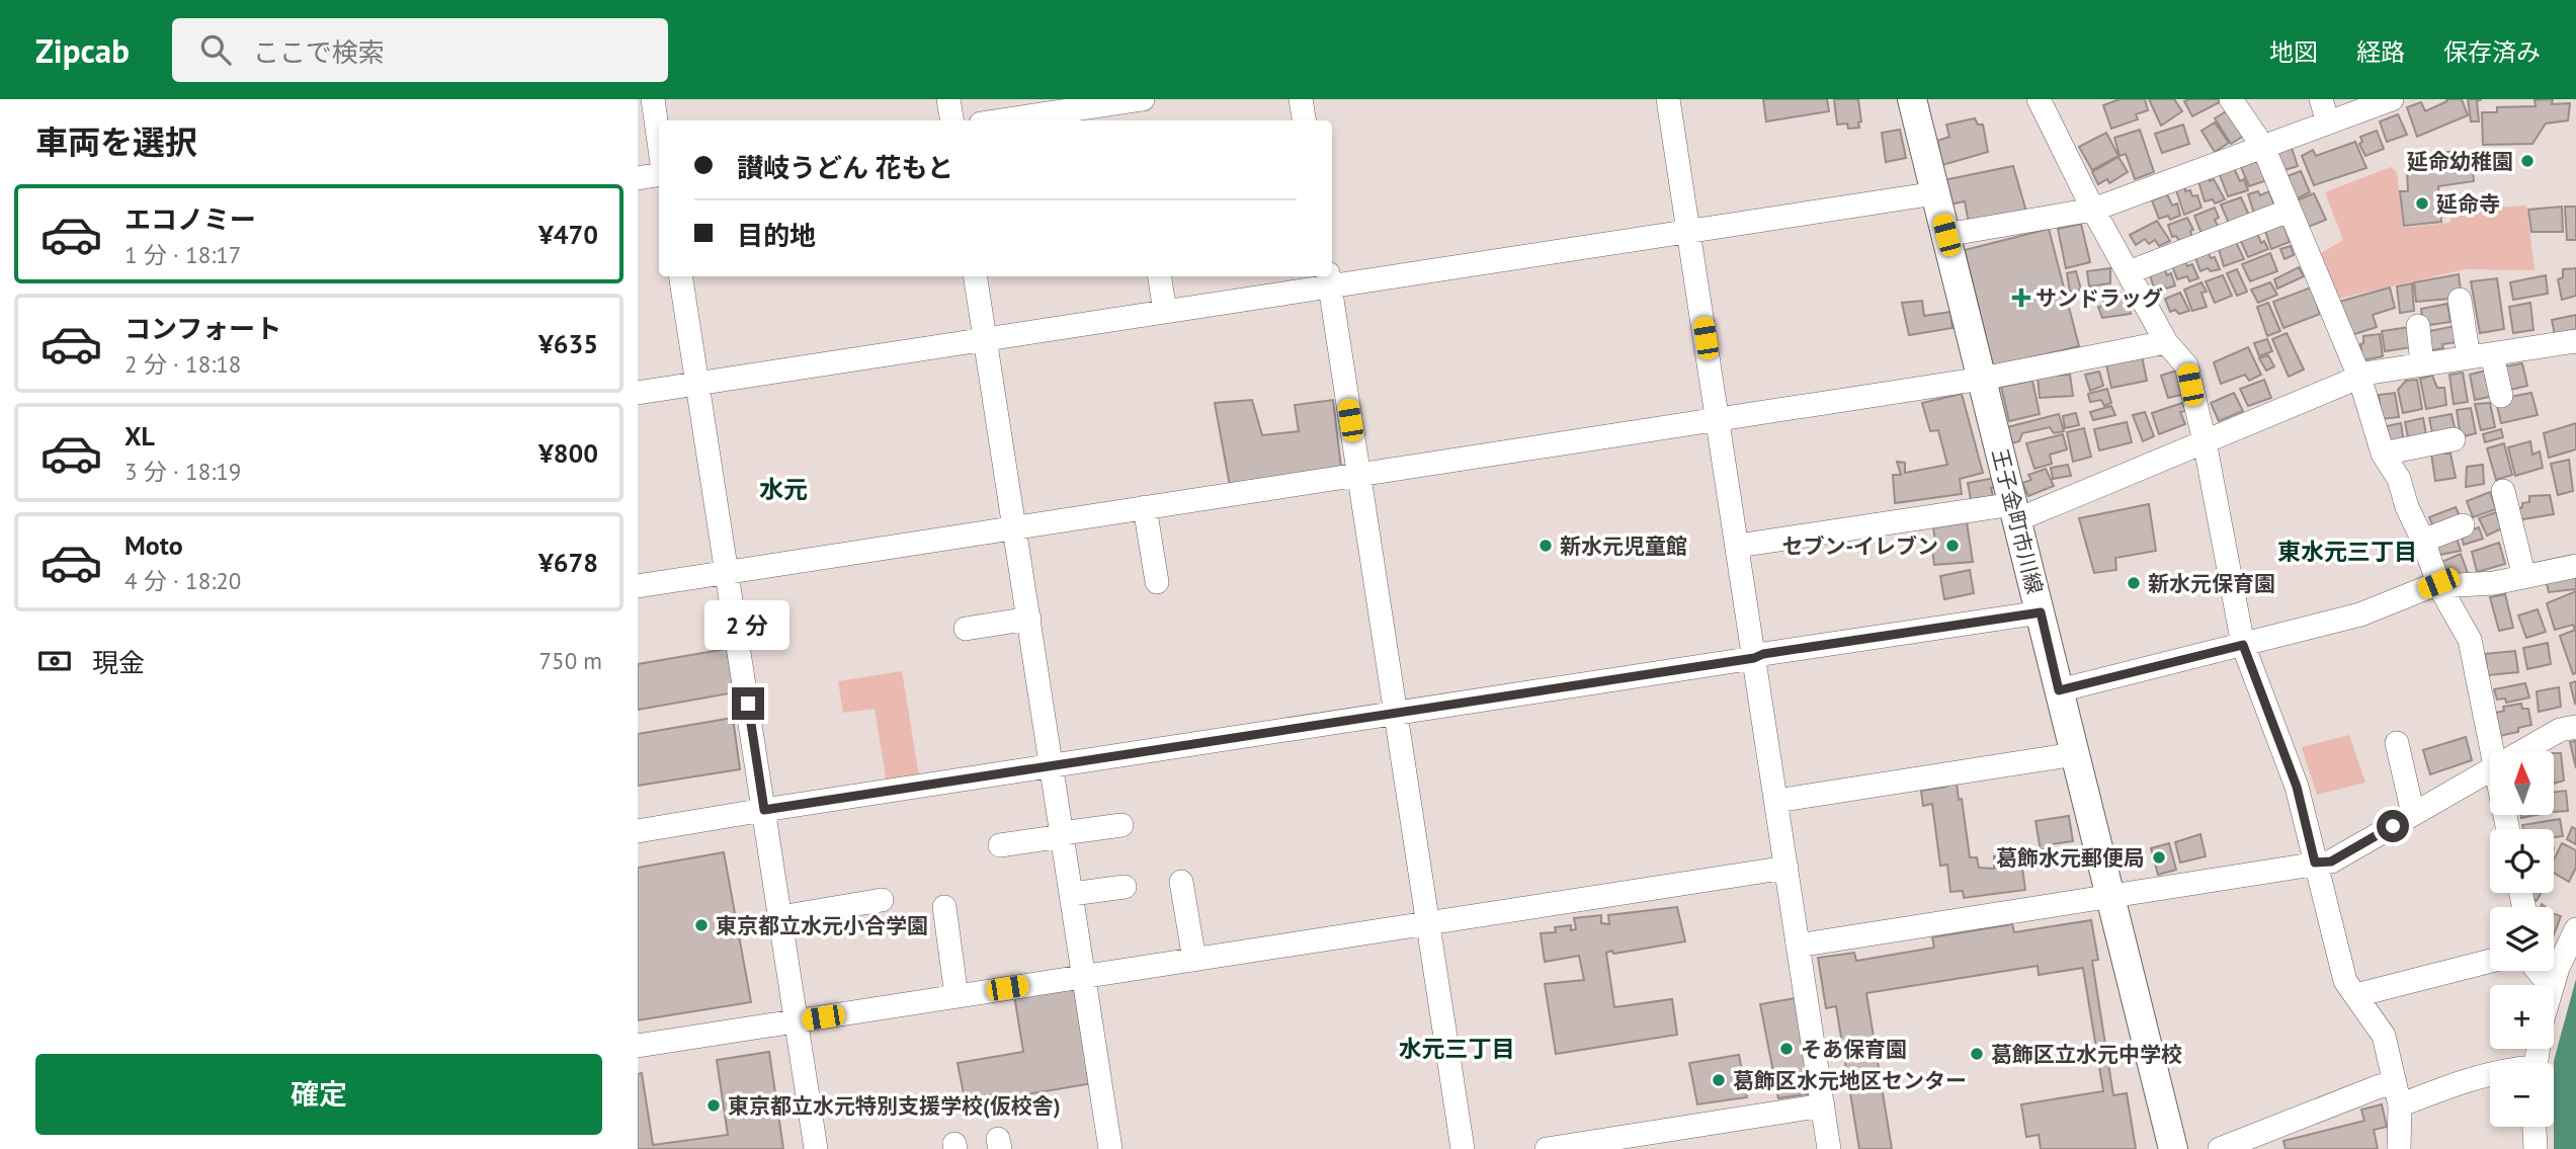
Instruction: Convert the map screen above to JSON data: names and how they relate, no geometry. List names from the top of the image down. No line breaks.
{"streets":{"main road":["王子金町市川線"]},"districts":["水元","東水元三丁目","水元三丁目"],"places":{"other":["延命幼稚園","延命寺","新水元児童館","セブン-イレブン","新水元保育園","葛飾水元郵便局","東京都立水元小合学園","そあ保育園","葛飾区立水元中学校","葛飾区水元地区センター","東京都立水元特別支援学校(仮校舎)"],"health":["サンドラッグ"]},"north":"top","page":{"header":"Zipcab","search":"ここで検索","nav":["地図","経路","保存済み"],"heading":"車両を選択","banner":["讃岐うどん 花もと","目的地"],"list":[{"name":"エコノミー","note":"1 分 · 18:17","value":"¥470"},{"name":"コンフォート","note":"2 分 · 18:18","value":"¥635"},{"name":"XL","note":"3 分 · 18:19","value":"¥800"},{"name":"Moto","note":"4 分 · 18:20","value":"¥678"}],"bubble":"2 分","pay":["現金","750 m"],"map_buttons":["+","−"],"buttons":"確定"}}
